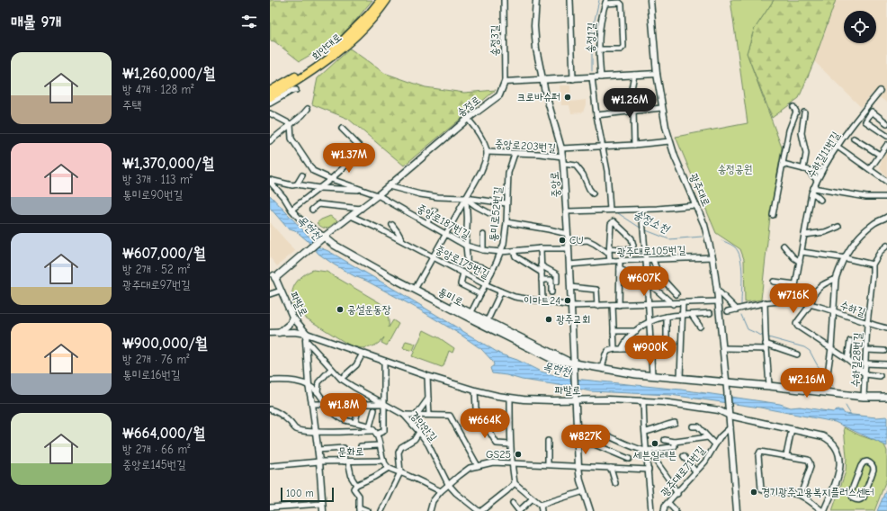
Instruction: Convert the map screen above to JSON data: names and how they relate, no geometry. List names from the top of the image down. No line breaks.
{"streets":{"main road":["회안대로","통미로"],"street":["송정1길","송정3길","송정로","중앙로203번길","수하길11번길","중앙로","광주대로","통미로52번길","중앙로187번길","광주대로105번길","중앙로175번길","파발로","수하길","수하길28번길","경안안길","문화로","광주대로71번길"]},"crossings":[["송정3길","송정로"],["송정로","중앙로187번길"],["송정로","중앙로175번길"],["송정로","통미로"],["중앙로203번길","중앙로"],["중앙로203번길","통미로52번길"],["수하길11번길","수하길"],["중앙로","중앙로187번길"],["중앙로","광주대로105번길"],["중앙로","중앙로175번길"],["중앙로","통미로"],["중앙로","파발로"],["광주대로","광주대로105번길"],["광주대로","중앙로175번길"],["광주대로","통미로"],["광주대로","파발로"],["통미로52번길","중앙로187번길"],["통미로52번길","중앙로175번길"],["통미로52번길","통미로"],["통미로","수하길28번길"],["수하길","수하길28번길"]],"water":["송정소천","목현천"],"parks":["송정공원"],"places":["크로바슈퍼","CU","이마트24","공설운동장","광주교회","세븐일레븐","GS25","경기광주고용복지플러스센터"],"scale_bar":"100 m","page":{"heading":"매물 9개","list":[{"name":"₩1,260,000/월","note":"방 4개 · 128 m² · 주택"},{"name":"₩1,370,000/월","note":"방 3개 · 113 m² · 통미로90번길"},{"name":"₩607,000/월","note":"방 2개 · 52 m² · 광주대로97번길"},{"name":"₩900,000/월","note":"방 2개 · 76 m² · 통미로16번길"},{"name":"₩664,000/월","note":"방 2개 · 66 m² · 중앙로145번길"}],"price":["₩1.26M","₩1.37M","₩607K","₩716K","₩900K","₩2.16M","₩1.8M","₩664K","₩827K"],"scale":"100 m"}}
